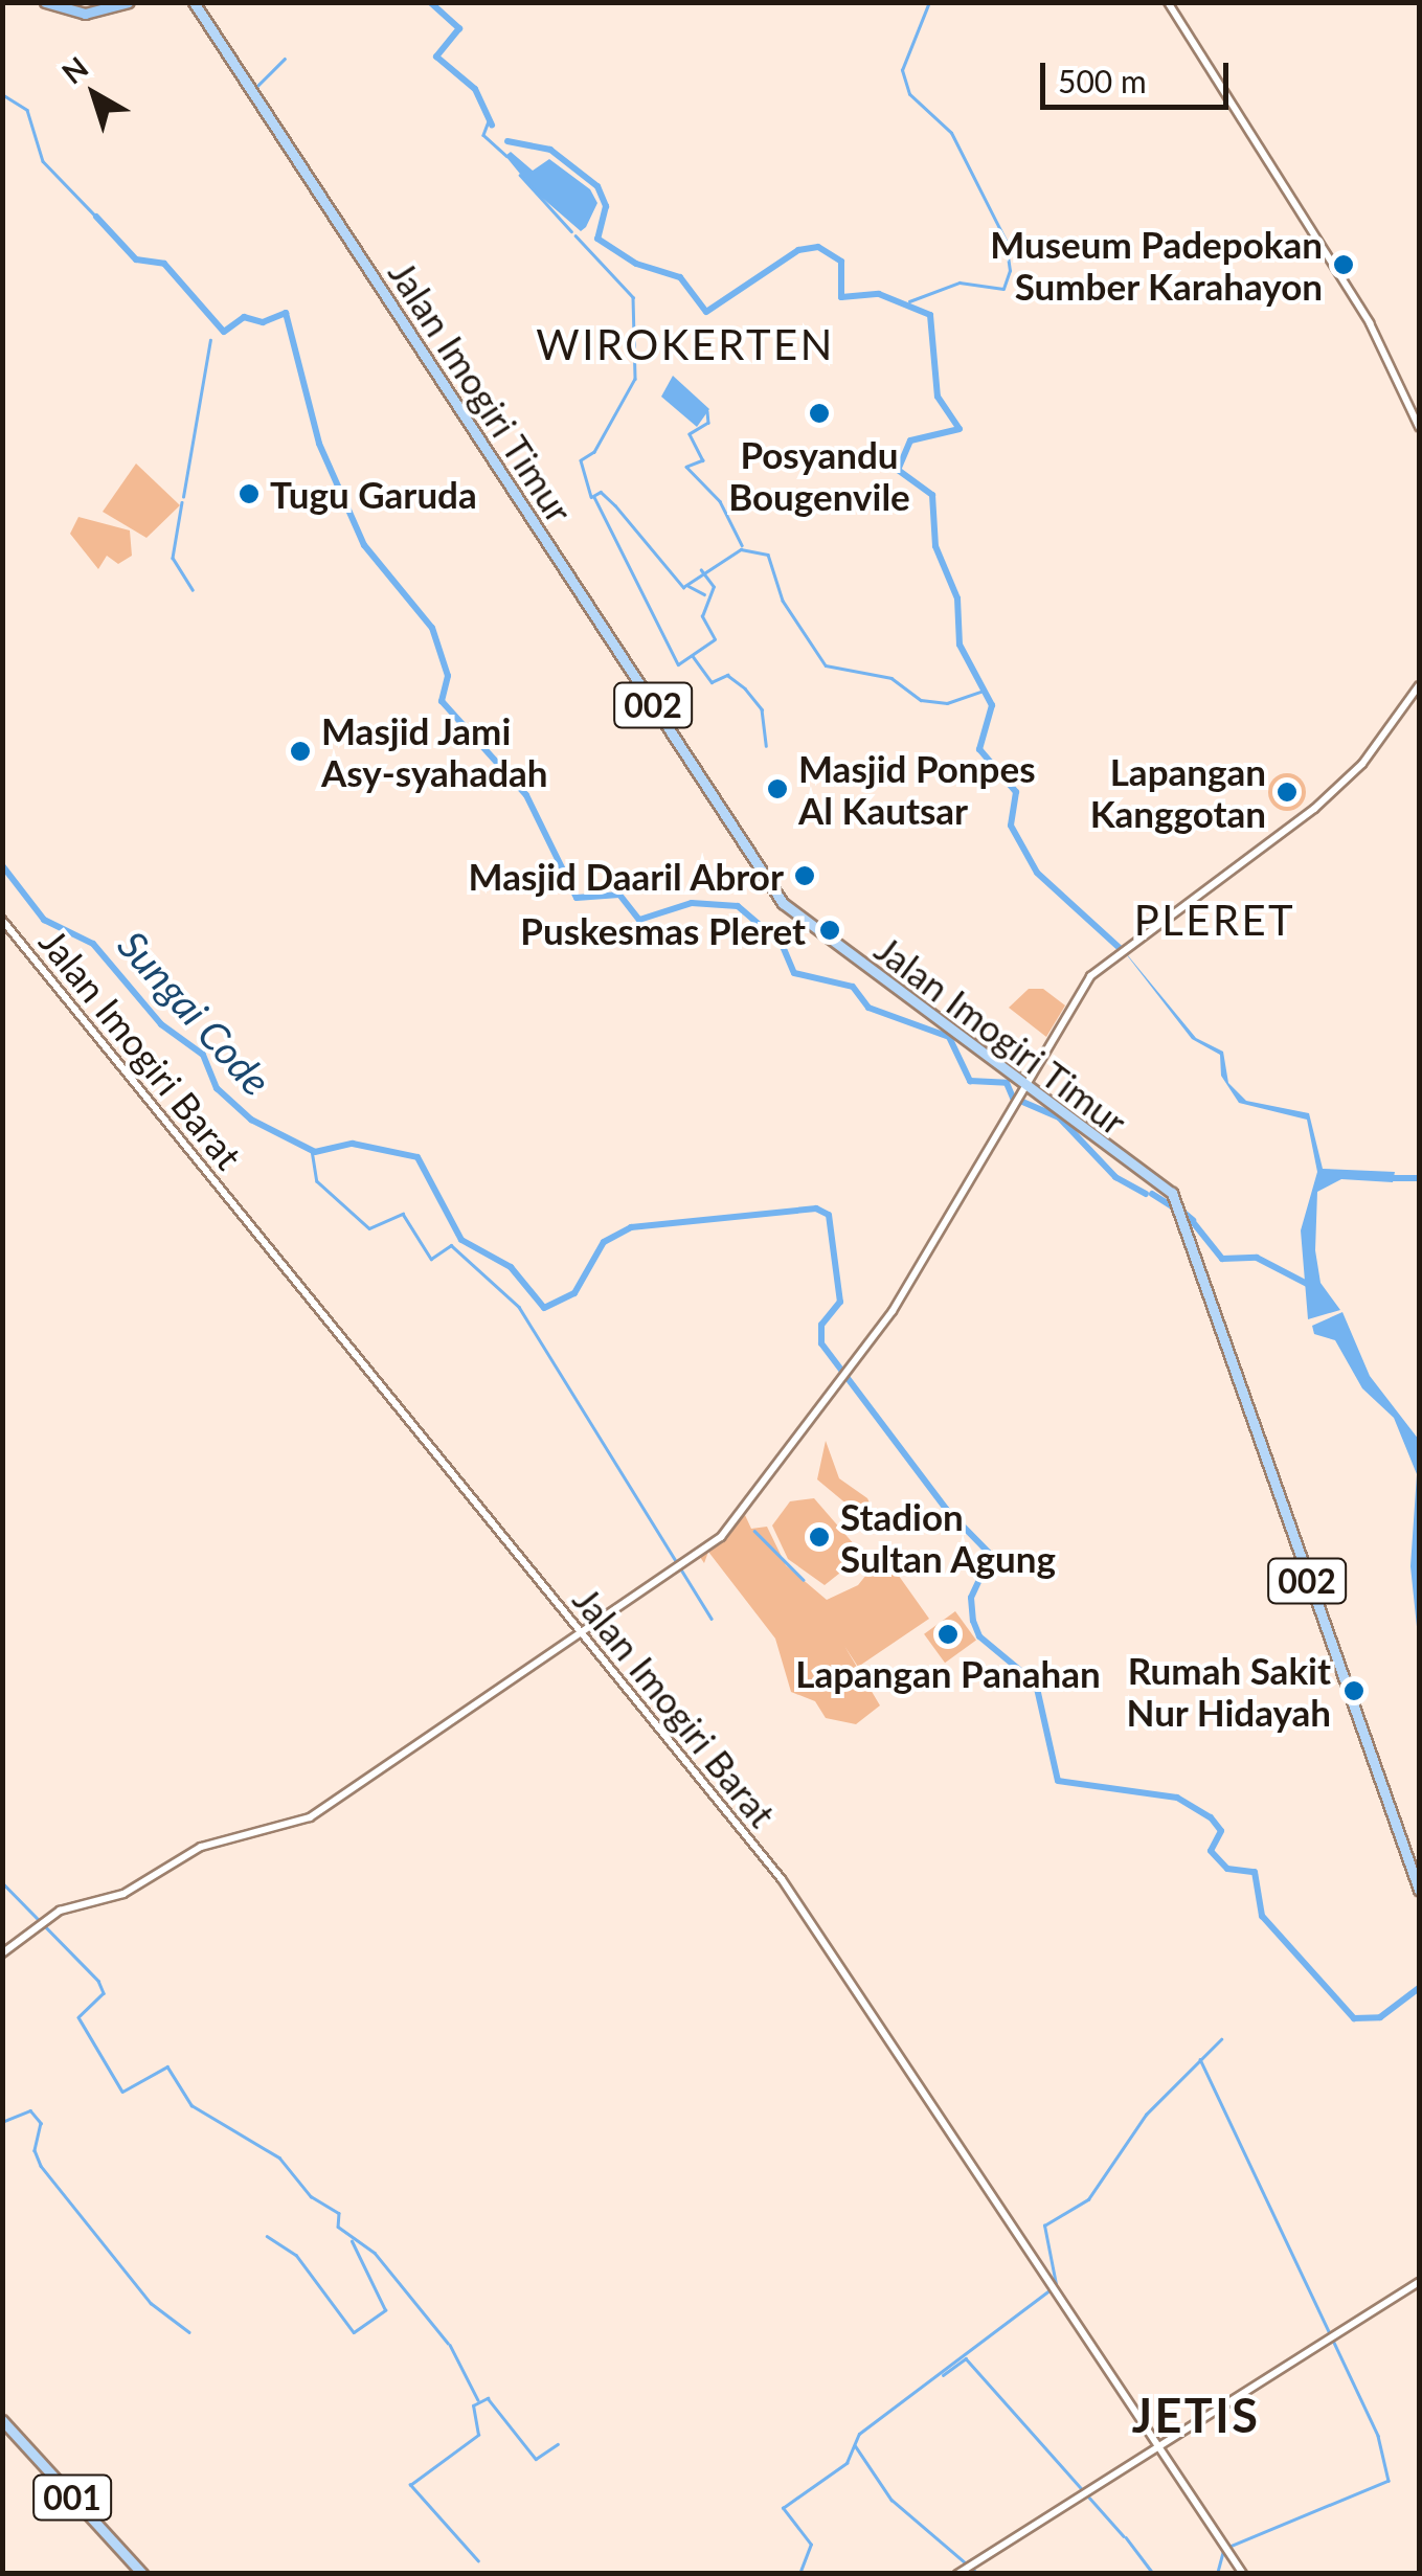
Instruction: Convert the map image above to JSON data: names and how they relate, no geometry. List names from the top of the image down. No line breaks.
{"streets":{"main road":["Jalan Imogiri Timur","002","Jalan Imogiri Barat","001"]},"districts":["WIROKERTEN","PLERET","JETIS"],"water":["Sungai Code"],"places":["Museum Padepokan Sumber Karahayon","Posyandu Bougenvile","Tugu Garuda","Masjid Jami Asy-syahadah","Masjid Ponpes Al Kautsar","Lapangan Kanggotan","Masjid Daaril Abror","Puskesmas Pleret","Stadion Sultan Agung","Lapangan Panahan","Rumah Sakit Nur Hidayah"],"scale_bar":"500 m","north":"top left"}
